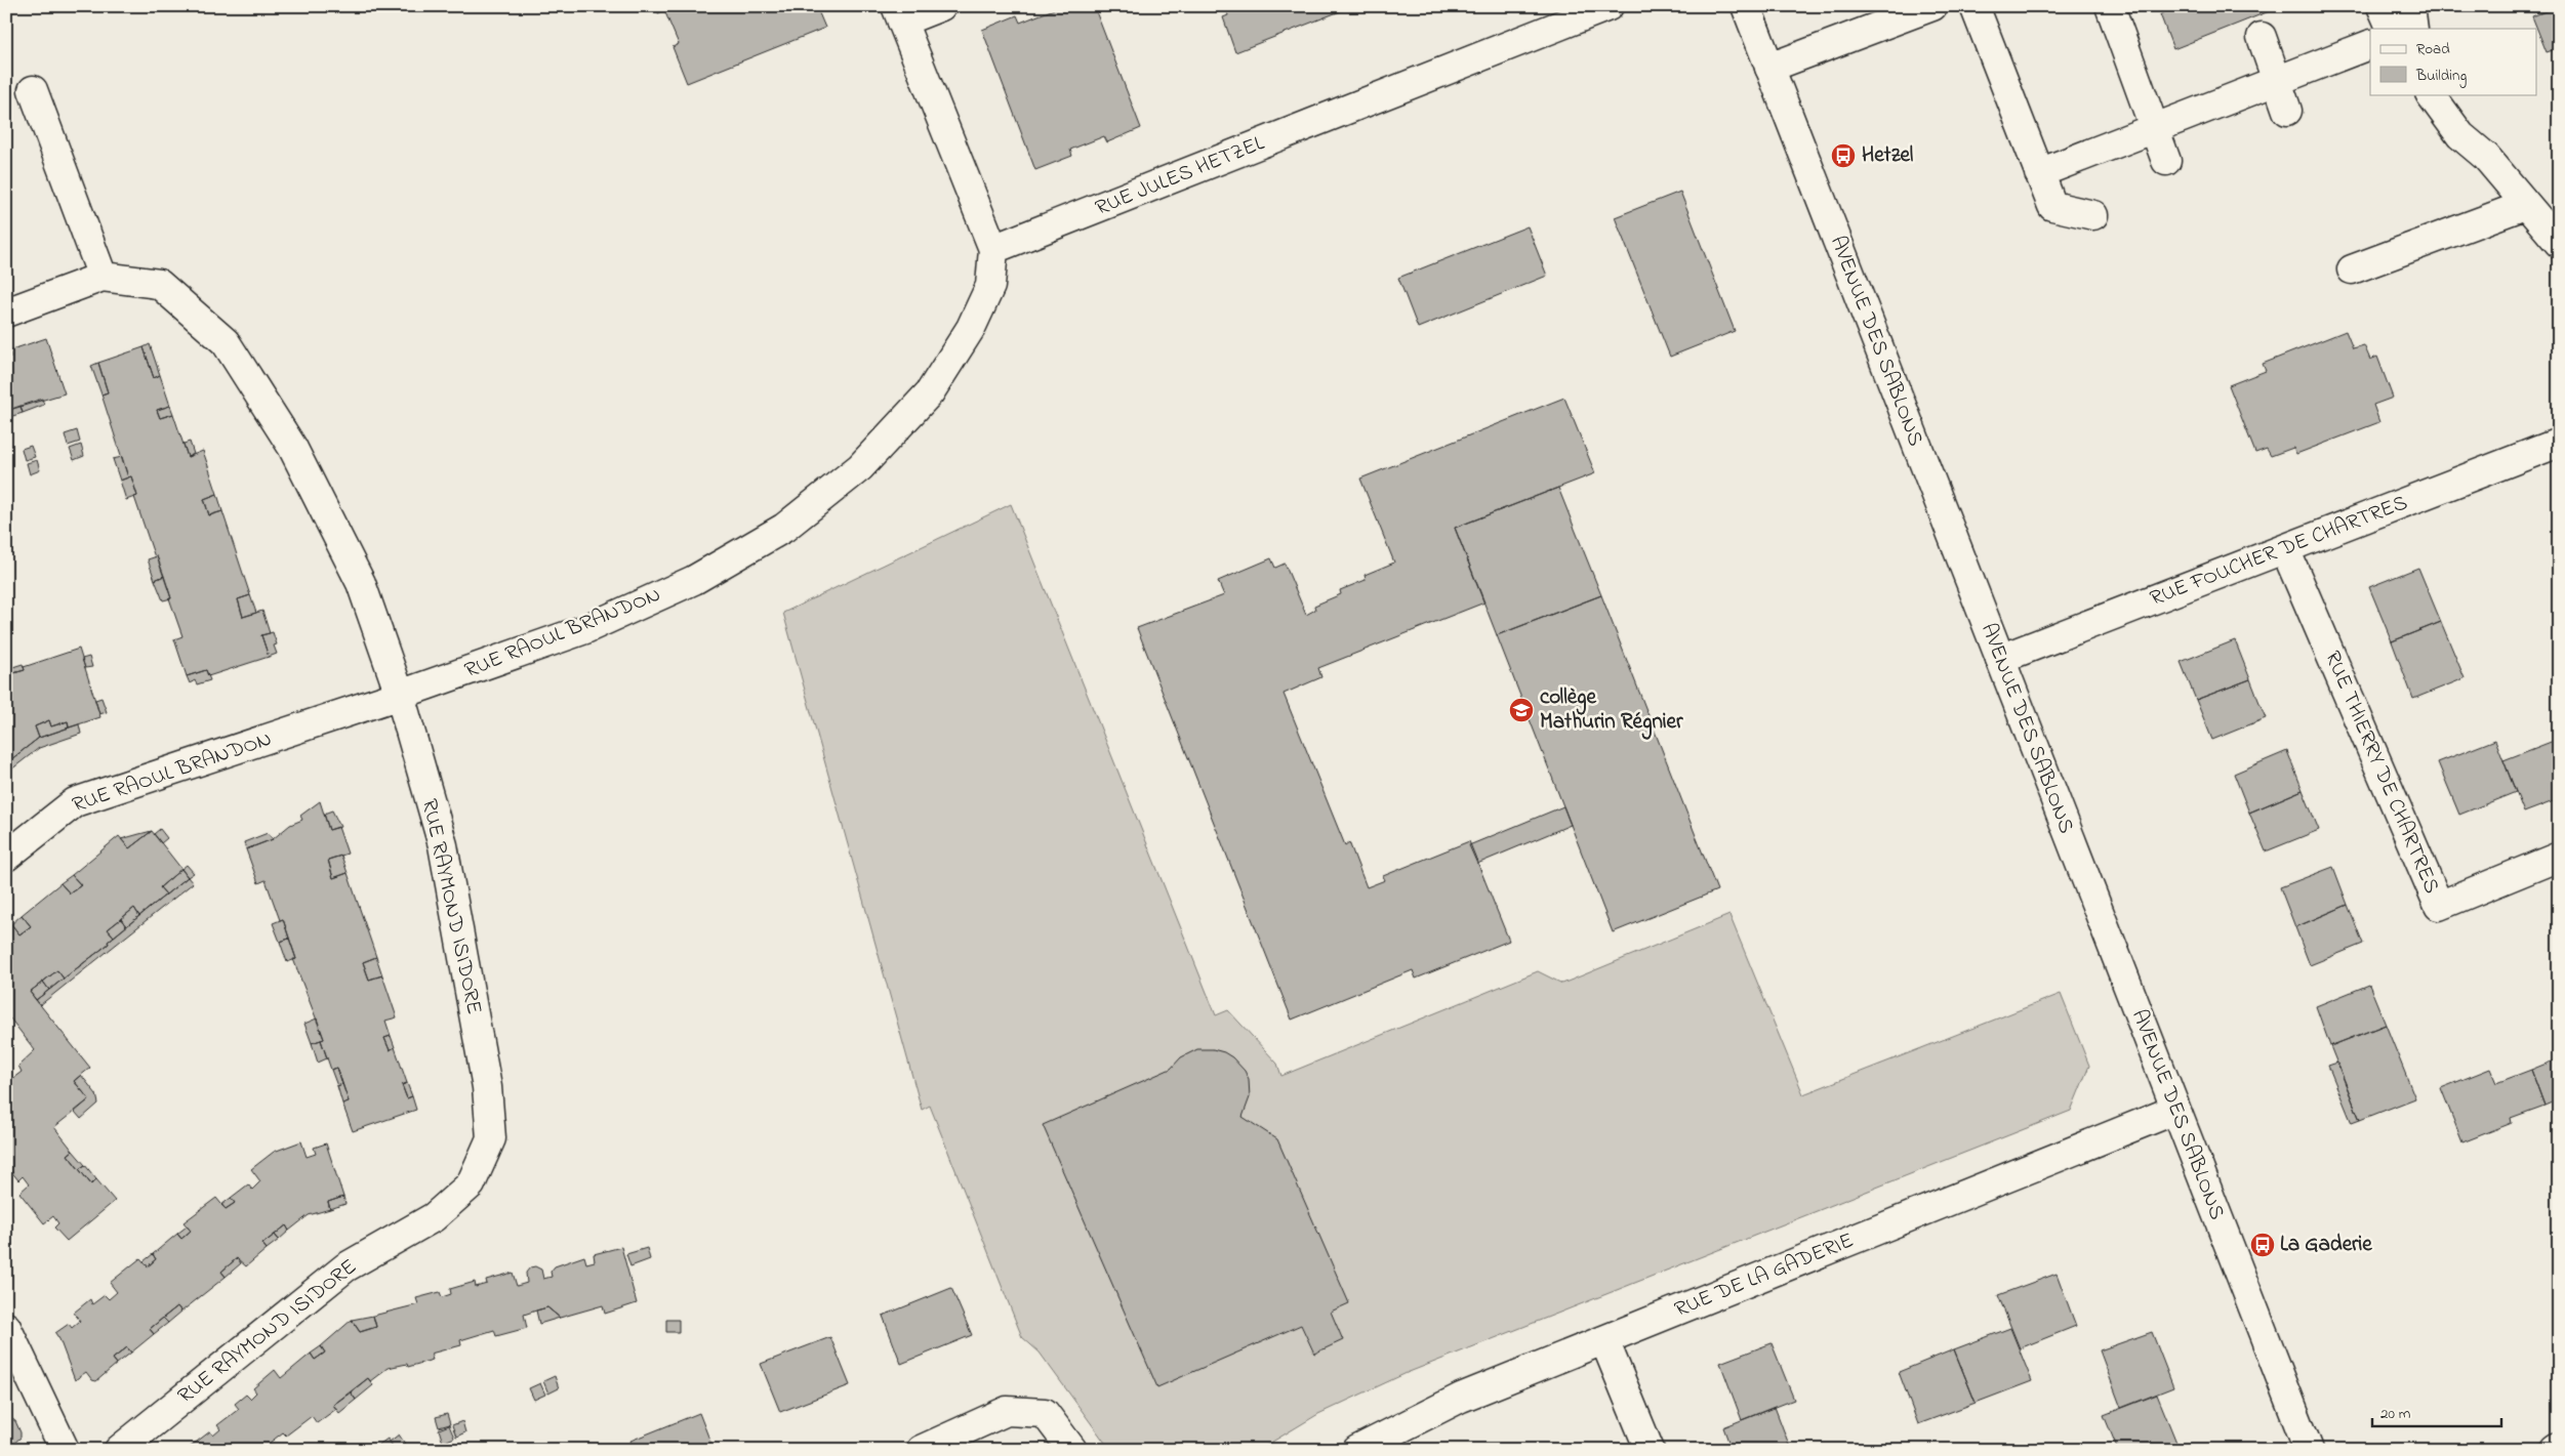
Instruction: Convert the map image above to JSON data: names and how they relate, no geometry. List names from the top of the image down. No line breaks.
{"streets":{"street":["RUE JULES HETZEL","AVENUE DES SABLONS","RUE FOUCHER DE CHARTRES","RUE RAOUL BRANDON","RUE THIERRY DE CHARTRES","RUE RAYMOND ISIDORE","RUE DE LA GADERIE"]},"crossings":[["RUE JULES HETZEL","RUE RAOUL BRANDON"],["AVENUE DES SABLONS","RUE FOUCHER DE CHARTRES"],["AVENUE DES SABLONS","RUE DE LA GADERIE"],["RUE FOUCHER DE CHARTRES","RUE THIERRY DE CHARTRES"],["RUE RAOUL BRANDON","RUE RAYMOND ISIDORE"]],"places":{"bus stop":["Hetzel","La Gaderie"],"school or university":["collège Mathurin Régnier"]},"legend":["Road","Building"],"scale_bar":"20 m"}
